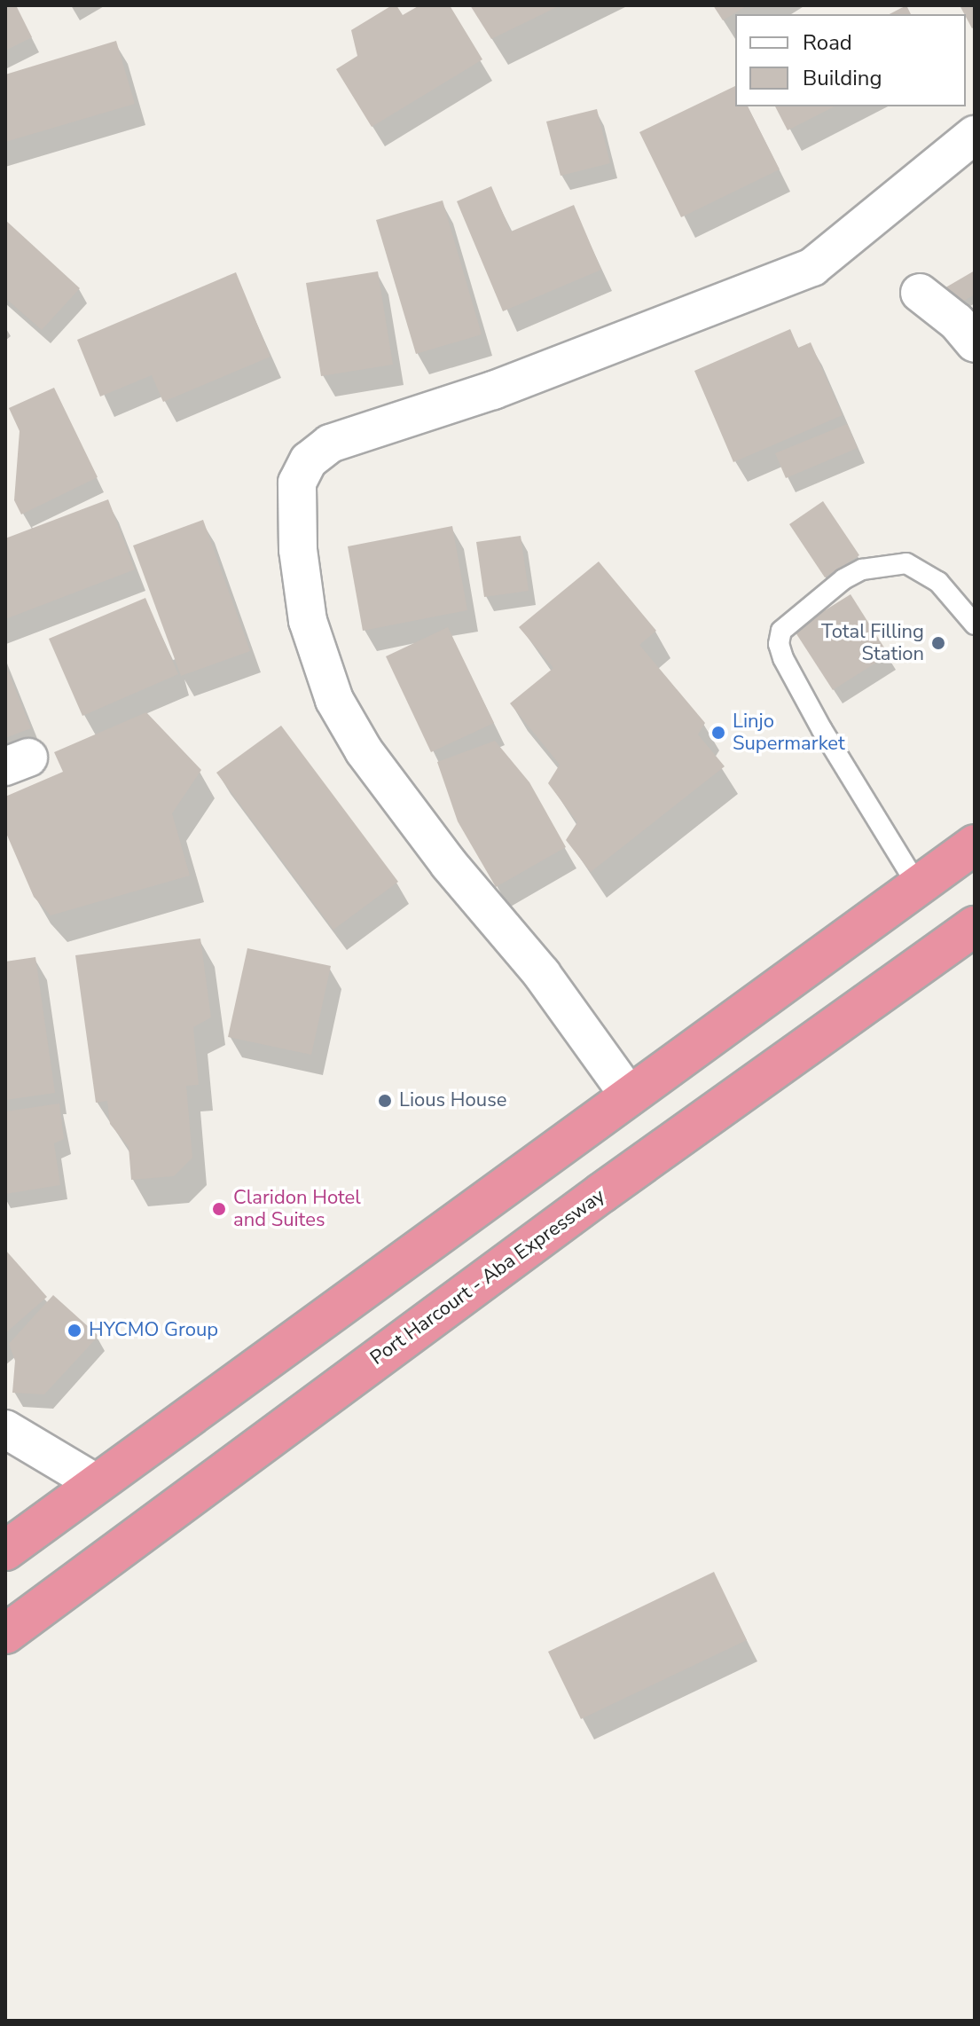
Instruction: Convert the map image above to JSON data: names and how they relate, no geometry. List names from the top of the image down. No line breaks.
{"streets":{"highway":["Port Harcourt - Aba Expressway"]},"places":["Total Filling Station","Linjo Supermarket","Lious House","Claridon Hotel and Suites","HYCMO Group"],"legend":["Road","Building"]}
